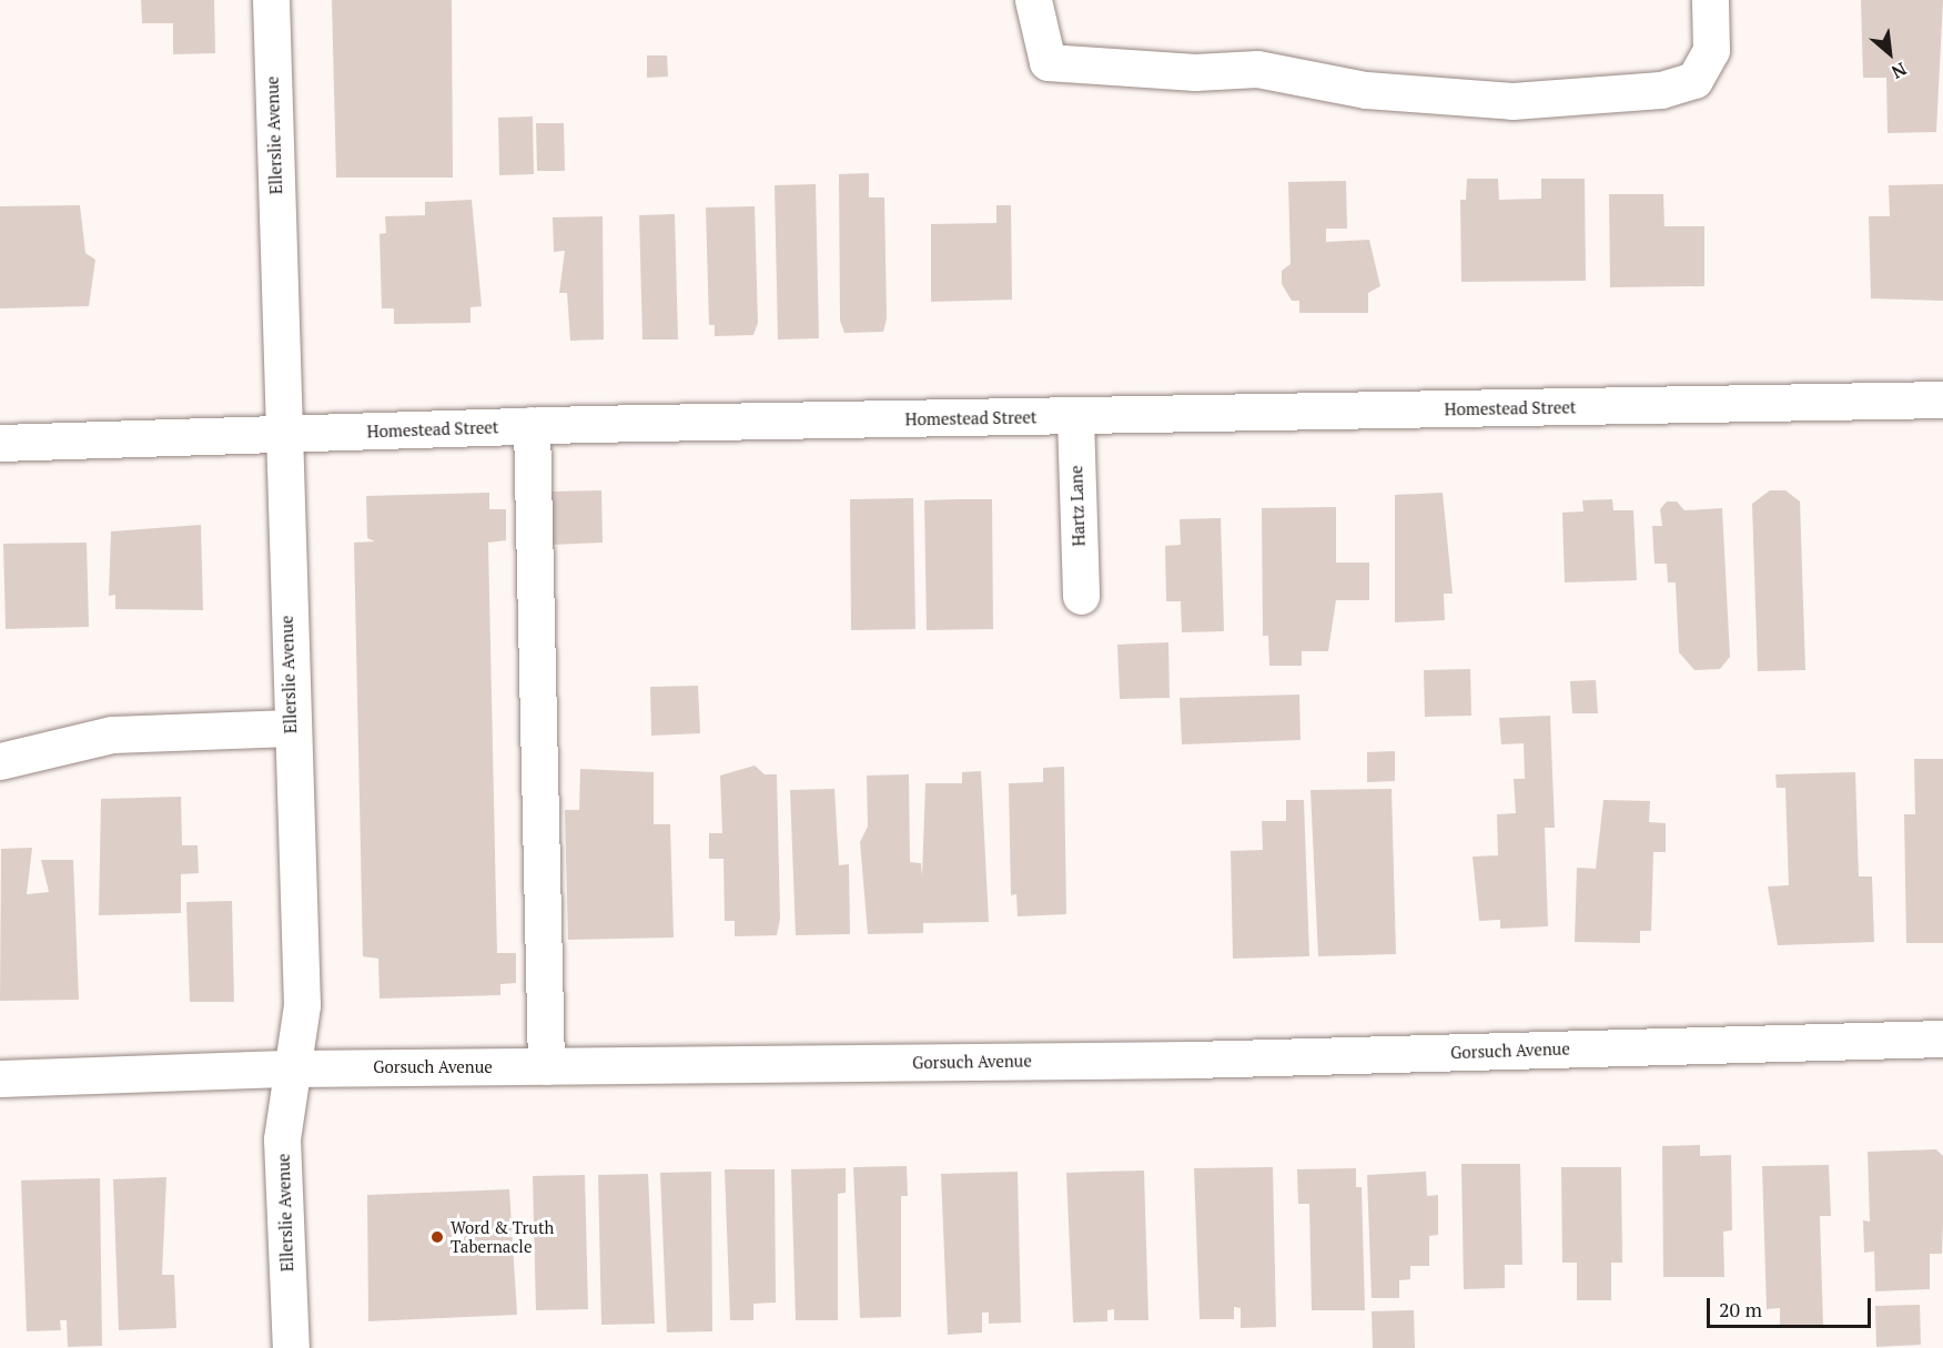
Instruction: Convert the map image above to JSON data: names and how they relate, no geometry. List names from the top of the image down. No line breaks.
{"streets":{"street":["Ellerslie Avenue","Homestead Street","Hartz Lane","Gorsuch Avenue"]},"crossings":[["Ellerslie Avenue","Homestead Street"],["Ellerslie Avenue","Gorsuch Avenue"],["Homestead Street","Hartz Lane"]],"places":["Word & Truth Tabernacle"],"scale_bar":"20 m","north":"bottom right"}
